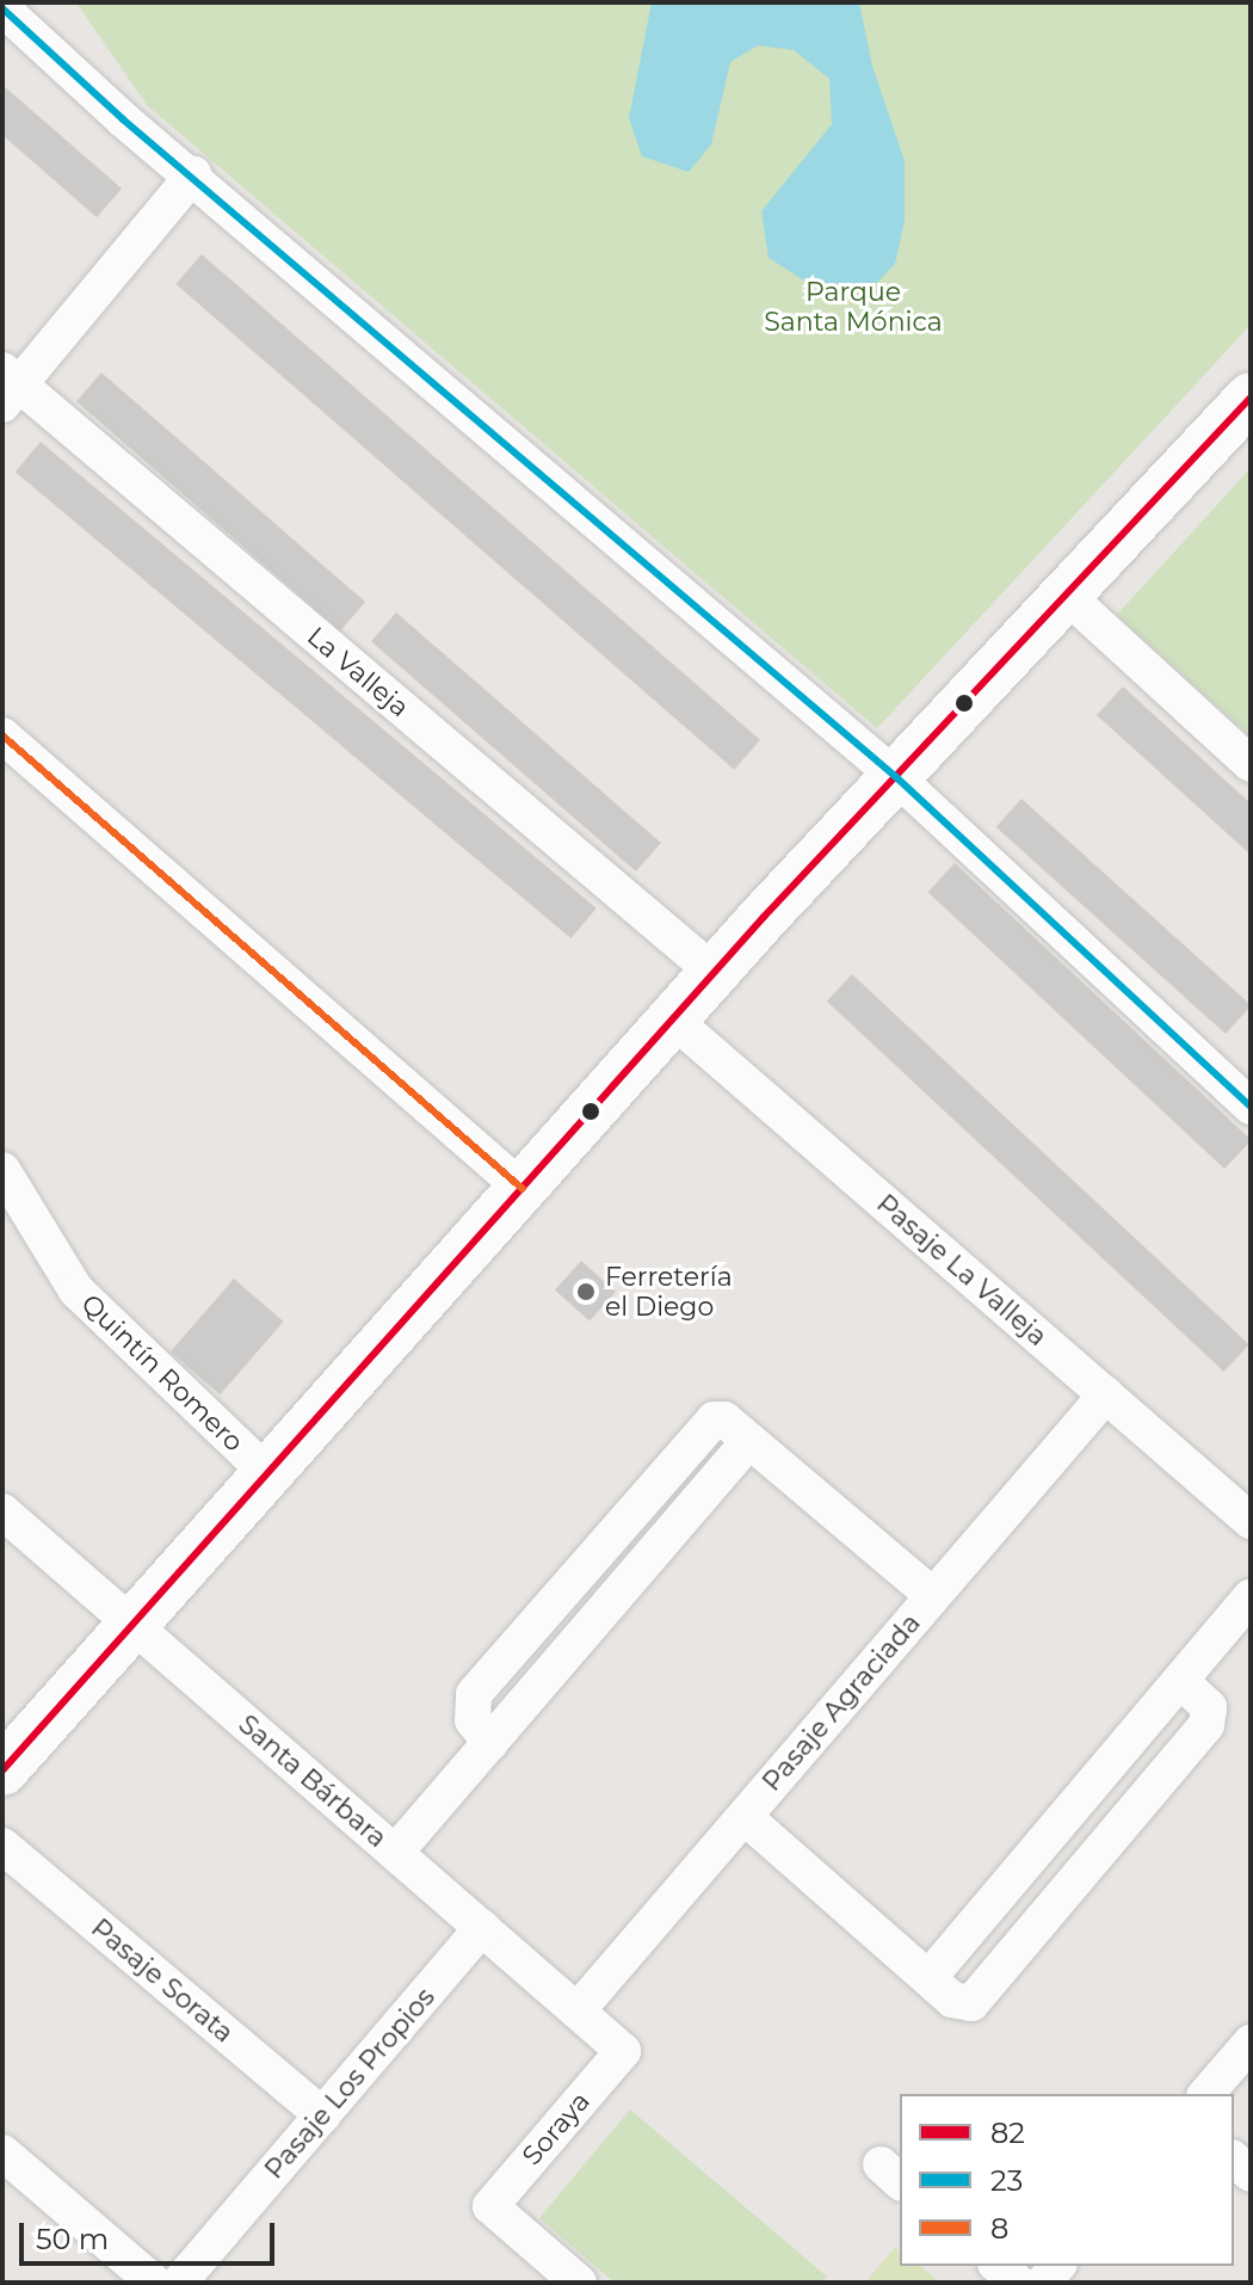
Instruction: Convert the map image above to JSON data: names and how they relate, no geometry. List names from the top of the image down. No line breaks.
{"streets":{"street":["La Valleja","Pasaje La Valleja","Quintín Romero","Pasaje Agraciada","Santa Bárbara","Pasaje Sorata","Pasaje Los Propios","Soraya"]},"crossings":[["Pasaje La Valleja","Pasaje Agraciada"],["Pasaje Agraciada","Santa Bárbara"],["Santa Bárbara","Pasaje Los Propios"],["Santa Bárbara","Soraya"],["Pasaje Sorata","Pasaje Los Propios"]],"parks":["Parque Santa Mónica"],"places":["Ferretería el Diego"],"lines":["transit line 23","transit line 82","transit line 8"],"legend":["82","23","8"],"scale_bar":"50 m"}
